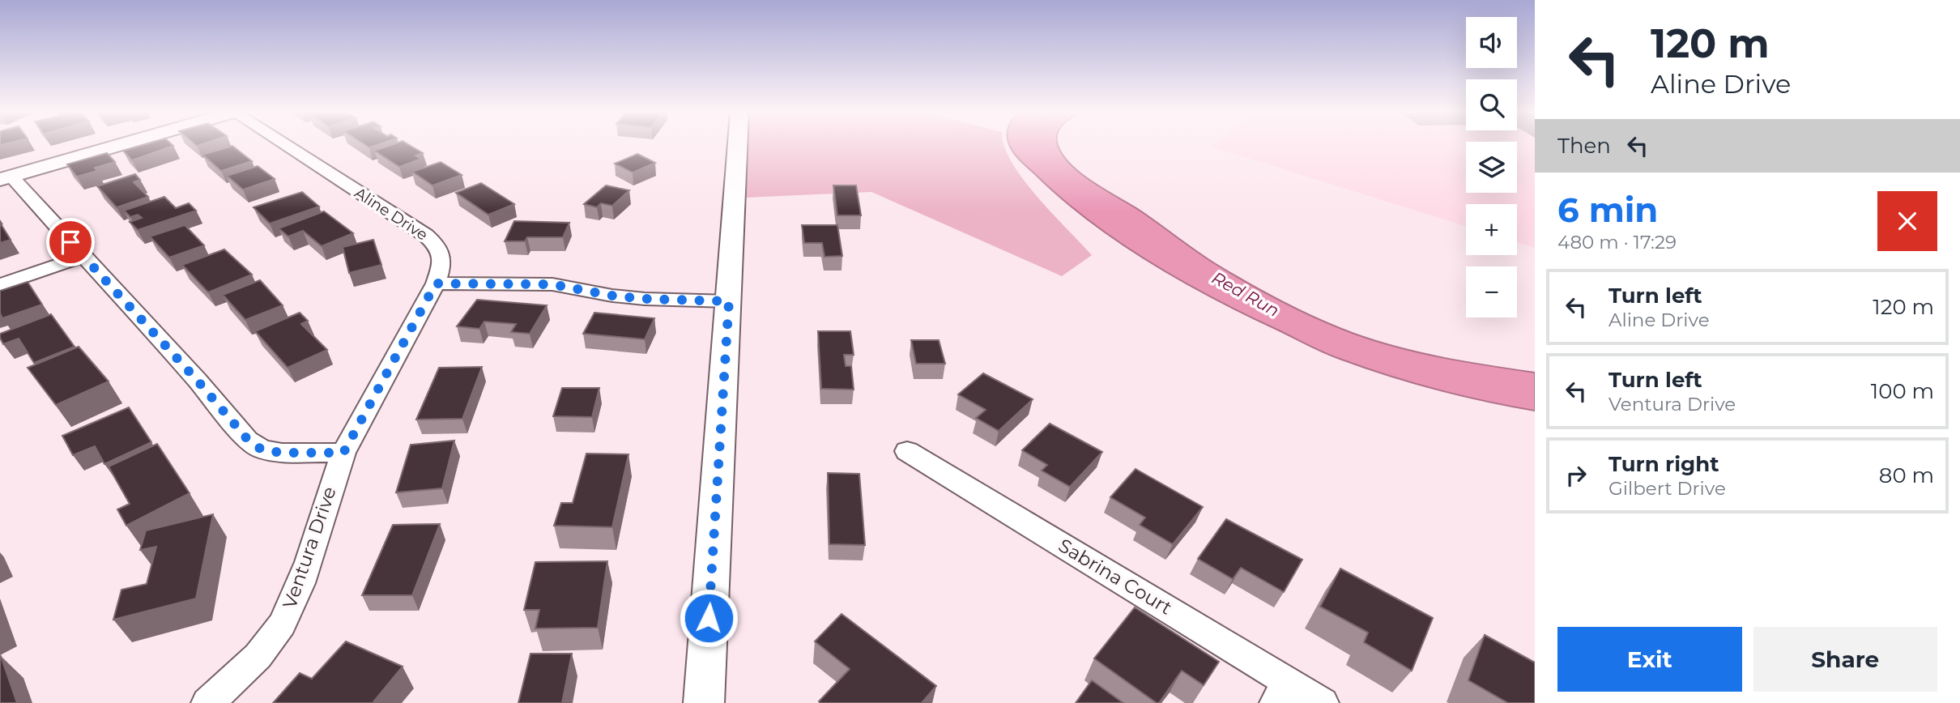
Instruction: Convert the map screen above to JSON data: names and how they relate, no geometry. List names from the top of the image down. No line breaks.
{"streets":{"street":["Aline Drive","Ventura Drive","Sabrina Court"]},"crossings":[["Aline Drive","Ventura Drive"]],"water":["Red Run"],"page":{"turn":["120 m","Aline Drive"],"map_buttons":["+","−"],"then":"Then","heading":["6 min","480 m · 17:29"],"list":[{"name":"Turn left","note":"Aline Drive","value":"120 m"},{"name":"Turn left","note":"Ventura Drive","value":"100 m"},{"name":"Turn right","note":"Gilbert Drive","value":"80 m"}],"buttons":["Exit","Share"]}}
